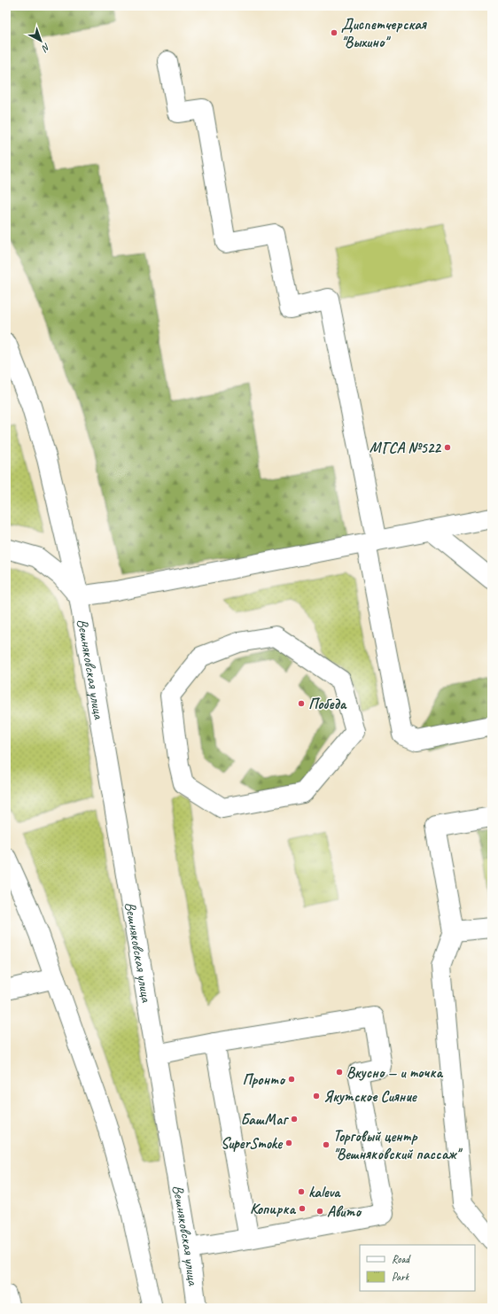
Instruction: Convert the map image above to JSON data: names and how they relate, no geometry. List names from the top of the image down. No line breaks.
{"streets":{"street":["Вешняковская улица"]},"places":["Диспетчерская \"Выхино\"","МГСА №522","Победа","Вкусно — и точка","Пронто","Якутское Сияние","БашМаг","SuperSmoke","Торговый центр \"Вешняковский пассаж\"","kaleva","Копирка","Авито"],"legend":["Road","Park"],"north":"bottom right"}
